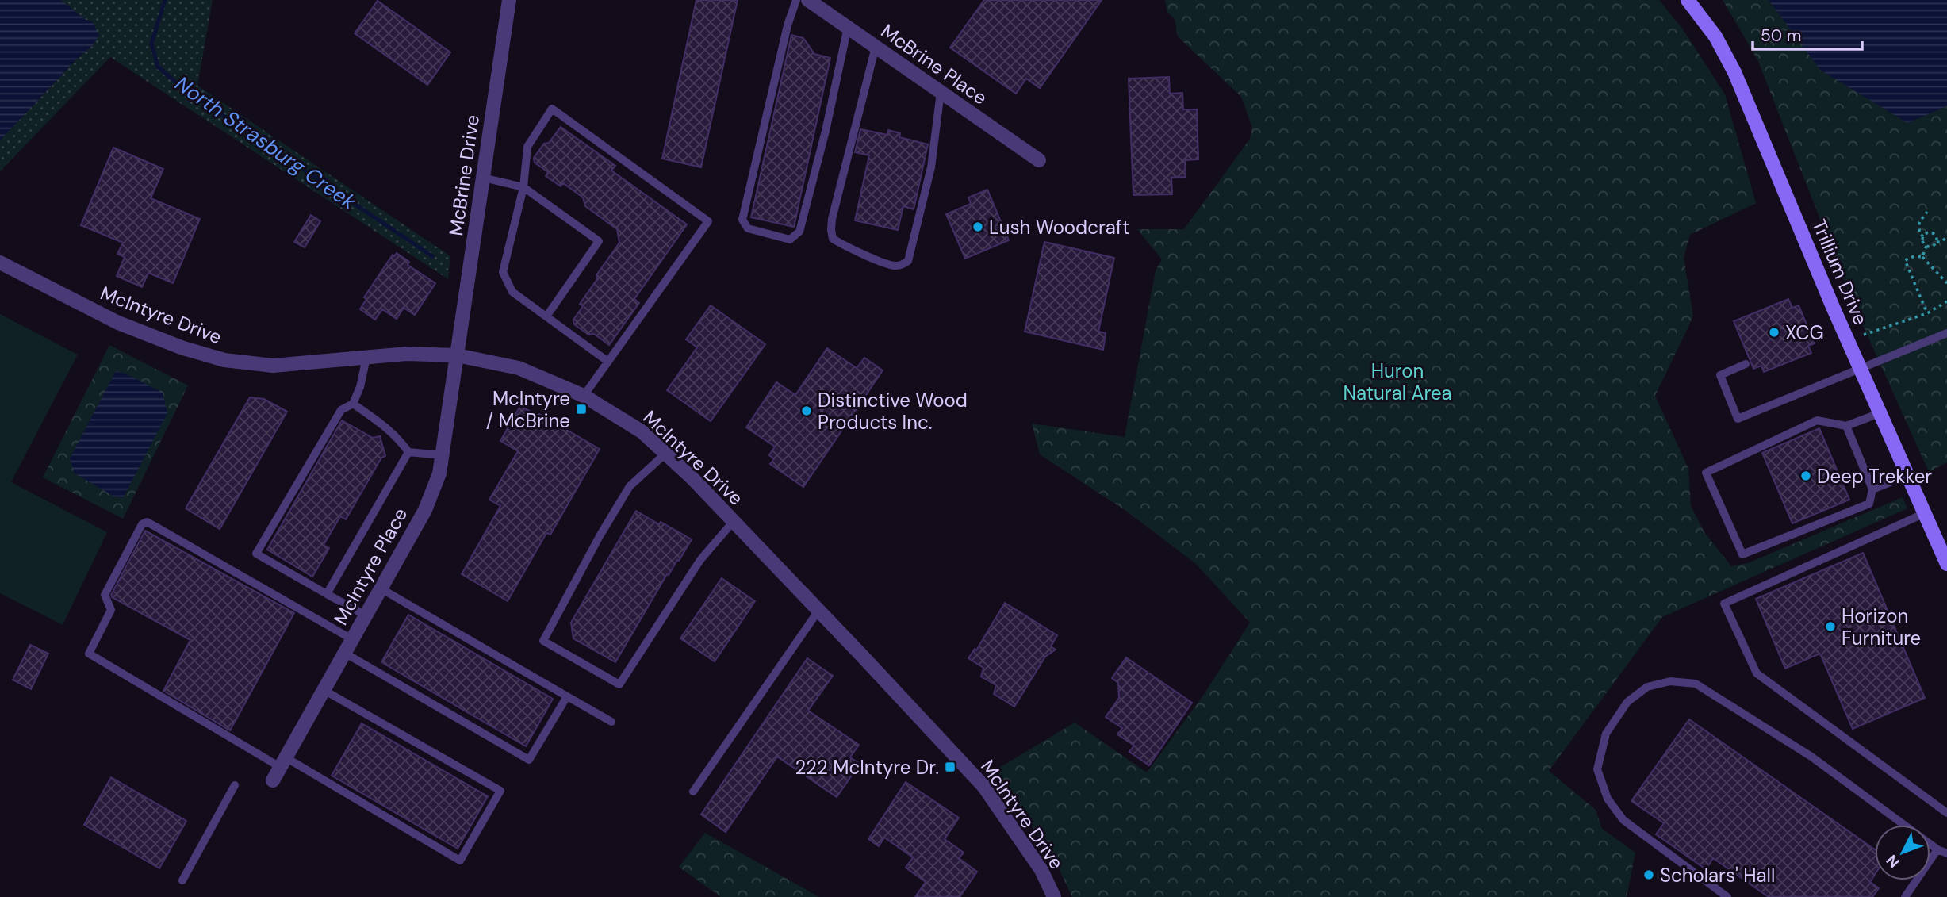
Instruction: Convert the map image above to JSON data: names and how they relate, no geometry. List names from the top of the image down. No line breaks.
{"streets":{"street":["McBrine Place","McBrine Drive","Trillium Drive","McIntyre Drive","McIntyre Place"]},"crossings":[["McBrine Drive","McIntyre Drive"],["McBrine Drive","McIntyre Place"],["McIntyre Drive","McIntyre Place"]],"water":["North Strasburg Creek"],"parks":["Huron Natural Area"],"places":{"other":["Lush Woodcraft","XCG","Distinctive Wood Products Inc.","Deep Trekker","Horizon Furniture","Scholars' Hall"],"transit":["McIntyre / McBrine","222 McIntyre Dr."]},"scale_bar":"50 m","north":"bottom left"}
